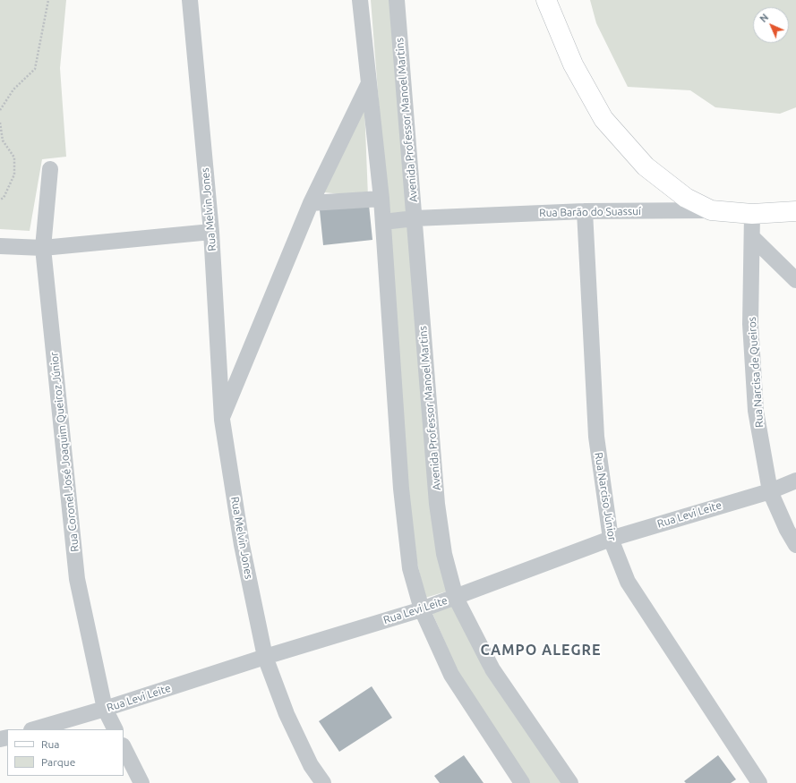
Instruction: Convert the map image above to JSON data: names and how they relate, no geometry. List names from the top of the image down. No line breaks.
{"streets":{"main road":["Rua Barão do Suassuí"],"street":["Avenida Professor Manoel Martins","Rua Melvin Jones","Rua Narcisa de Queiros","Rua Coronel José Joaquim Queiroz Júnior","Rua Narciso Júnior","Rua Levi Leite"]},"crossings":[["Avenida Professor Manoel Martins","Rua Barão do Suassuí"],["Avenida Professor Manoel Martins","Rua Levi Leite"],["Rua Melvin Jones","Rua Levi Leite"],["Rua Barão do Suassuí","Rua Narcisa de Queiros"],["Rua Barão do Suassuí","Rua Narciso Júnior"],["Rua Narcisa de Queiros","Rua Levi Leite"],["Rua Coronel José Joaquim Queiroz Júnior","Rua Levi Leite"],["Rua Narciso Júnior","Rua Levi Leite"]],"districts":["CAMPO ALEGRE"],"legend":["Rua","Parque"],"north":"top left"}
